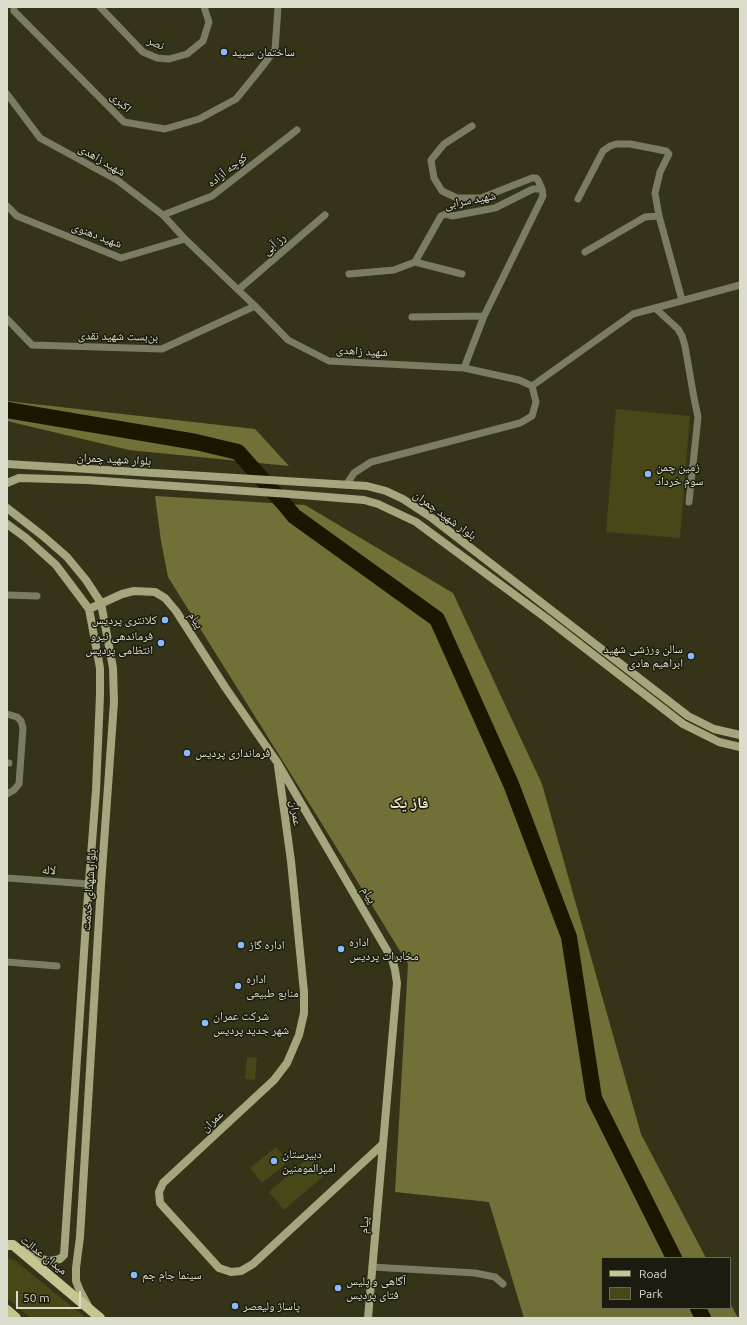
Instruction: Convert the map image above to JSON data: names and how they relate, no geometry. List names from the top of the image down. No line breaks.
{"streets":{"main road":["بلوار شهید چمران","پیام","عمران","بلوار شهدای خدمت","میدان عدالت"],"street":["نصر","اکبری","شهید زاهدی","کوچه آزاده","شهید سرابی","شهید دهنوی","رز آبی","بن‌بست شهید نقدی","لاله"]},"crossings":[["شهید زاهدی","کوچه آزاده"],["شهید زاهدی","شهید دهنوی"],["شهید زاهدی","رز آبی"],["شهید زاهدی","بن‌بست شهید نقدی"],["پیام","عمران"],["پیام","بلوار شهدای خدمت"],["لاله","بلوار شهدای خدمت"],["بلوار شهدای خدمت","میدان عدالت"]],"districts":["فاز یک"],"places":["ساختمان سپید","زمین چمن سوم خرداد","کلانتری پردیس","فرماندهی نیرو انتظامی پردیس","سالن ورزشی شهید ابراهیم هادی","فرمانداری پردیس","اداره گاز","اداره مخابرات پردیس","اداره منابع طبیعی","شرکت عمران شهر جدید پردیس","دبیرستان امیرالمومنین","سینما جام جم","آگاهی و پلیس فتای پردیس","پاساژ ولیعصر"],"legend":["Road","Park"],"scale_bar":"50 m"}
